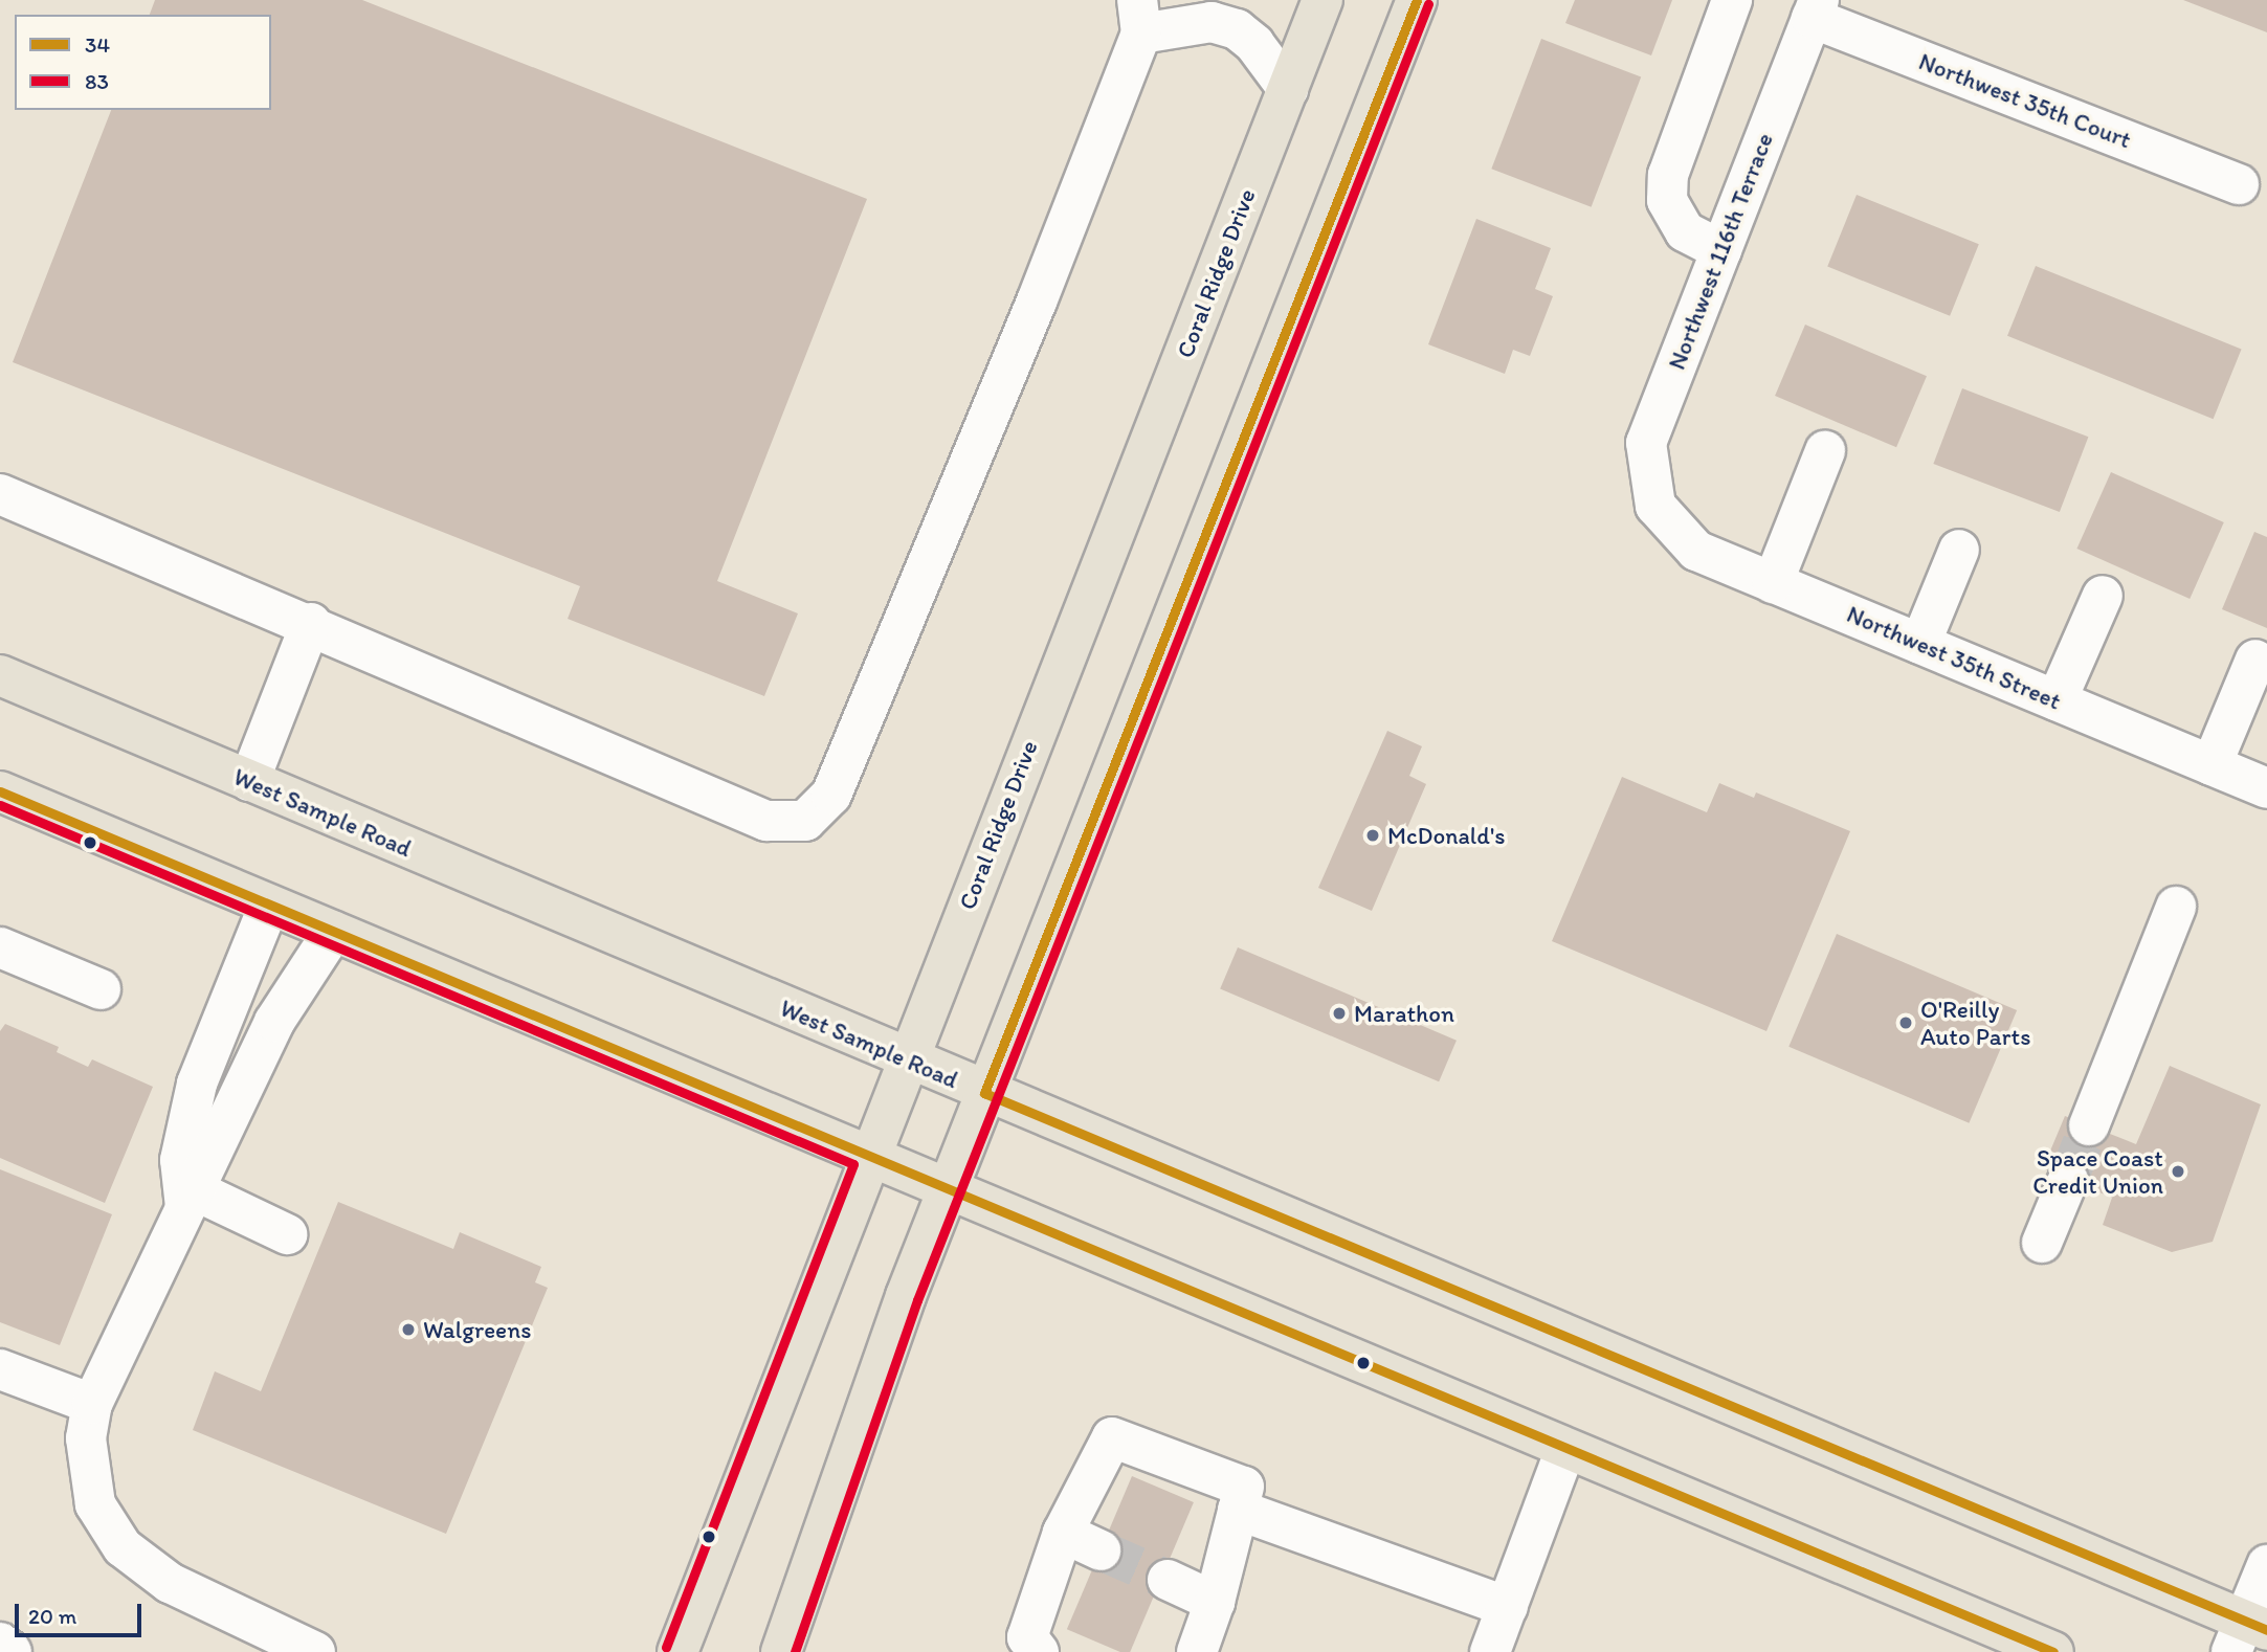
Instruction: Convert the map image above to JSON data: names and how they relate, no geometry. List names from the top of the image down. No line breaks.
{"streets":{"main road":["Coral Ridge Drive","West Sample Road"],"street":["Northwest 35th Court","Northwest 116th Terrace","Northwest 35th Street"]},"crossings":[["Northwest 35th Court","Northwest 116th Terrace"],["Northwest 116th Terrace","Northwest 35th Street"],["Coral Ridge Drive","West Sample Road"]],"places":["McDonald's","Marathon","O'Reilly Auto Parts","Space Coast Credit Union","Walgreens"],"lines":["transit line 34","transit line 83"],"legend":["34","83"],"scale_bar":"20 m"}
